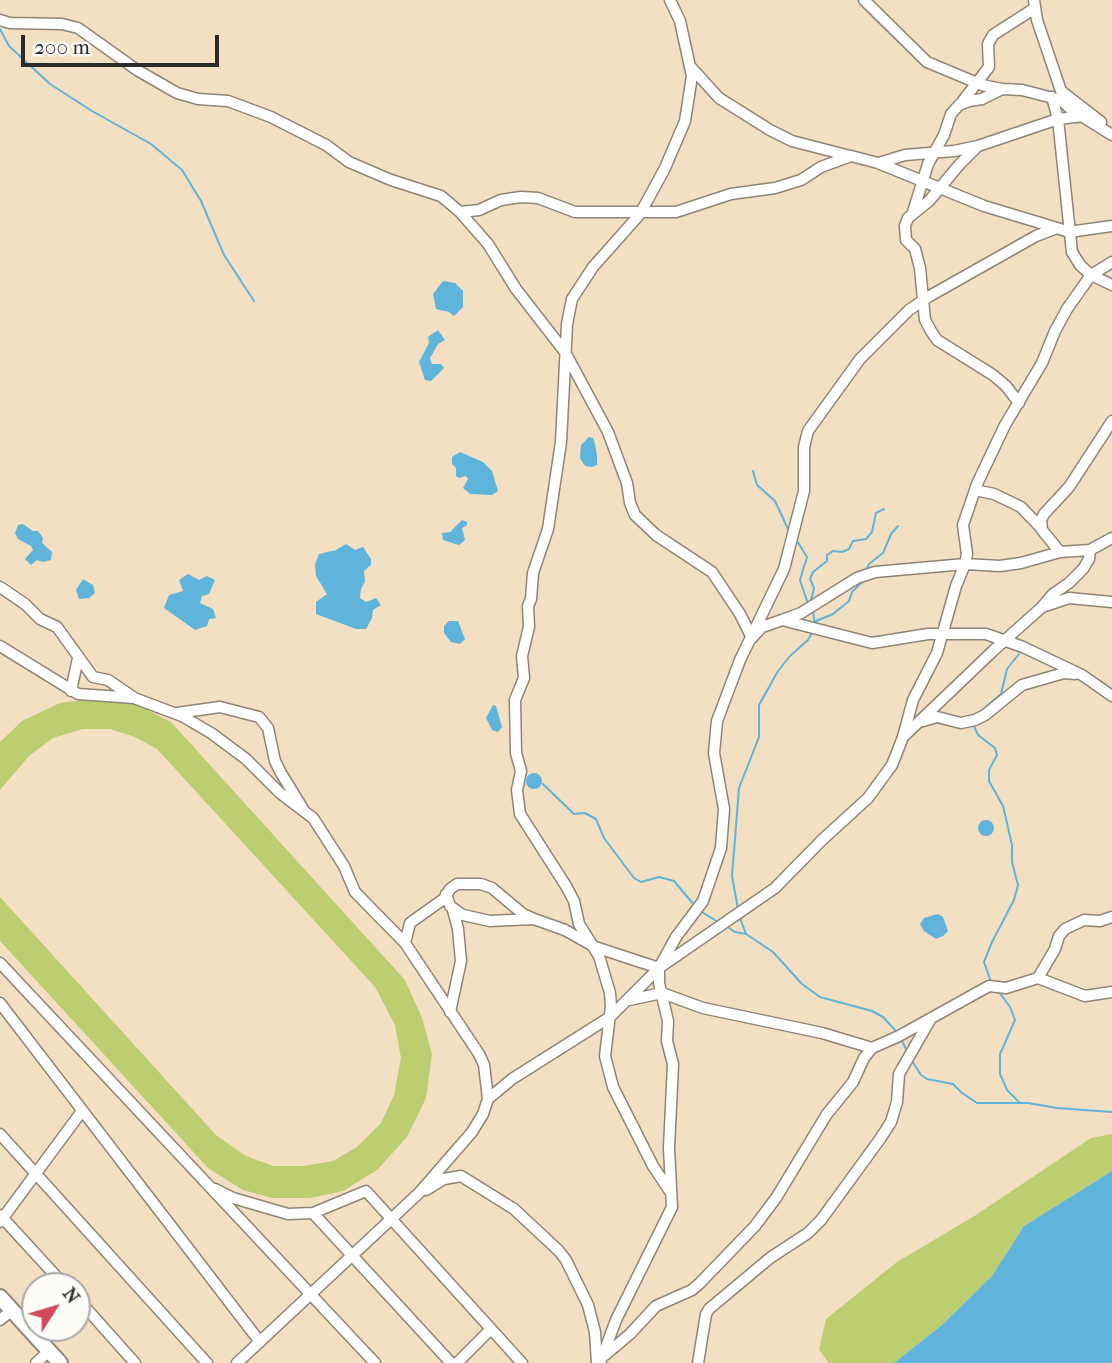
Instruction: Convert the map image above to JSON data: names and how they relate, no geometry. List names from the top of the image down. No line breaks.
{"scale_bar":"200 m","north":"top right"}
